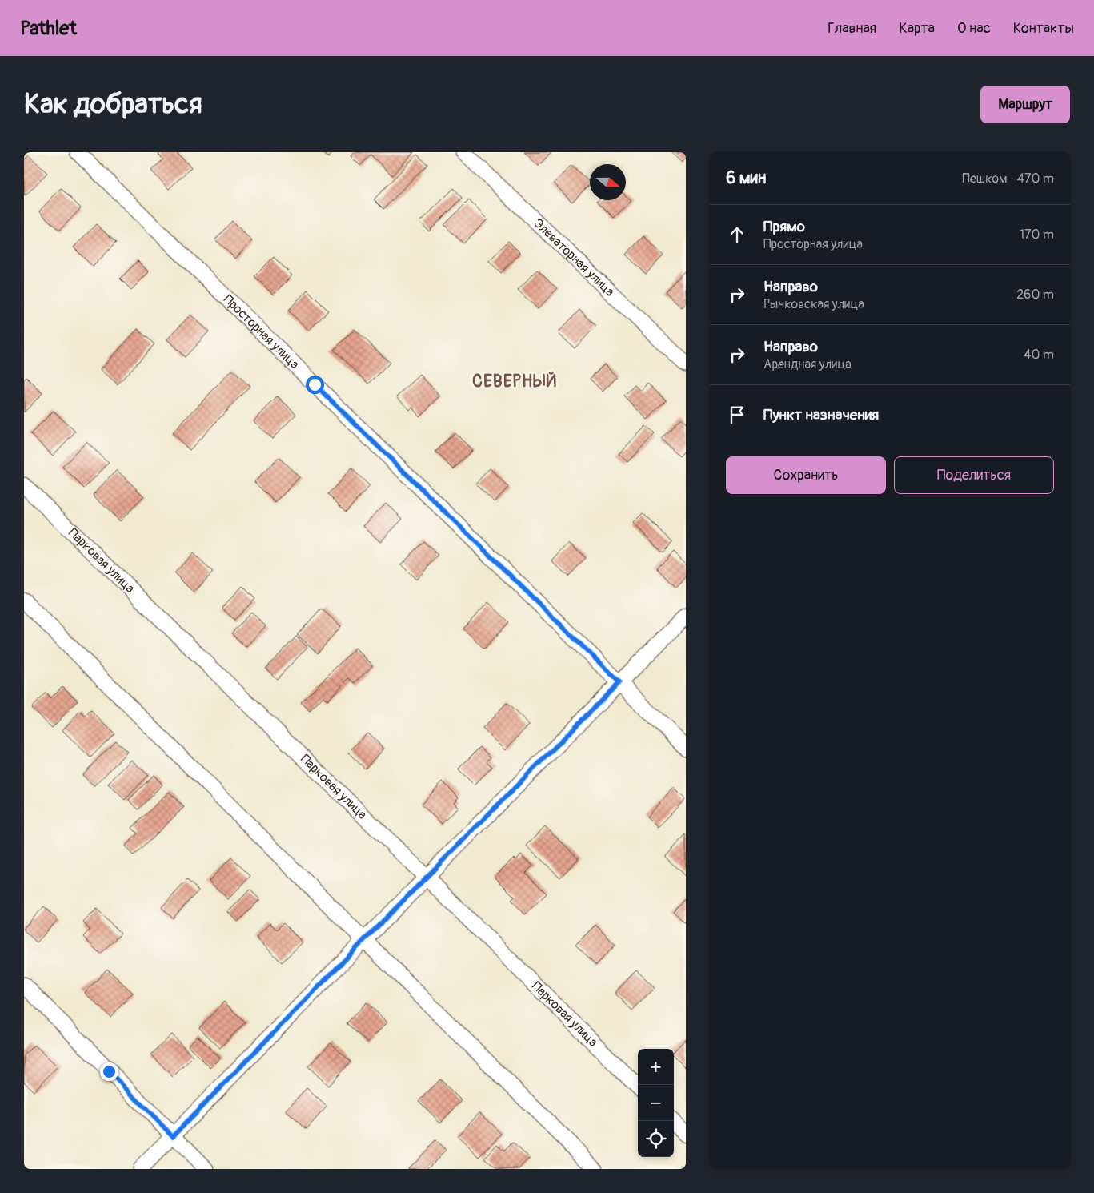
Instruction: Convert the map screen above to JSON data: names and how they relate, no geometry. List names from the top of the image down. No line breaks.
{"streets":{"street":["Элеваторная улица","Просторная улица","Парковая улица"]},"districts":["СЕВЕРНЫЙ"],"north":"right","page":{"header":"Pathlet","nav":["Главная","Карта","О нас","Контакты"],"buttons":["Маршрут",["Сохранить","Поделиться"]],"title":"Как добраться","heading":["6 мин","Пешком · 470 m"],"list":[["Прямо","Просторная улица","170 m"],["Направо","Рычковская улица","260 m"],["Направо","Арендная улица","40 m"],"Пункт назначения"],"map_buttons":["+","−"]}}
